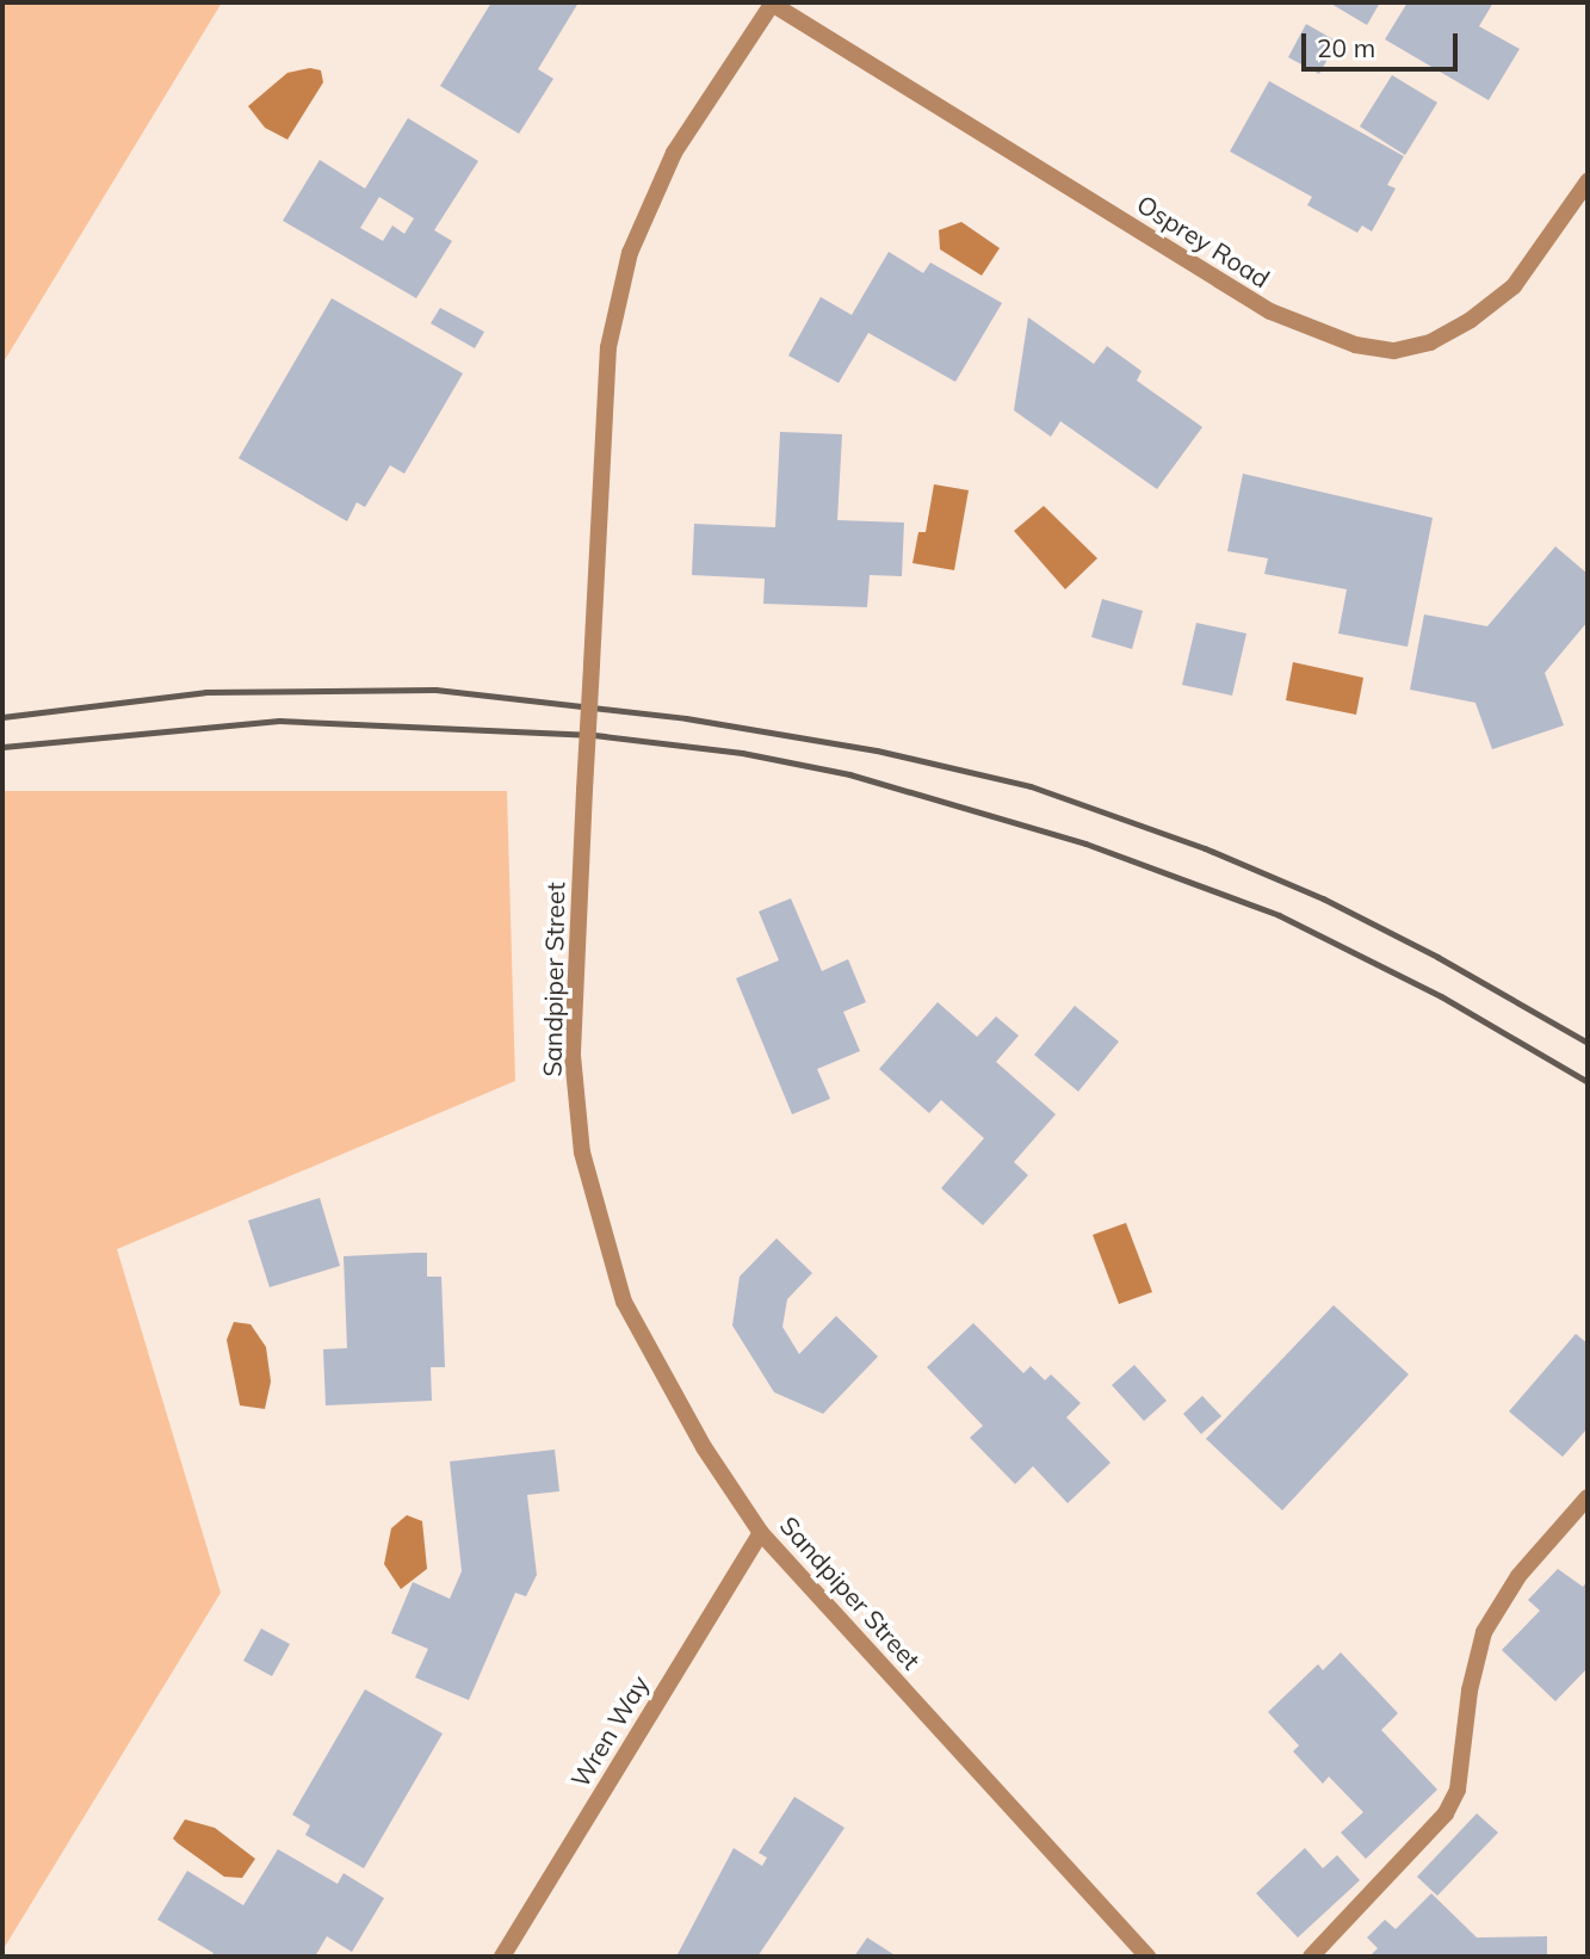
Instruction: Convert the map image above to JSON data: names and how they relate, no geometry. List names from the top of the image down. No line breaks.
{"streets":{"street":["Osprey Road","Sandpiper Street","Wren Way"]},"crossings":[["Osprey Road","Sandpiper Street"],["Sandpiper Street","Wren Way"]],"scale_bar":"20 m"}
